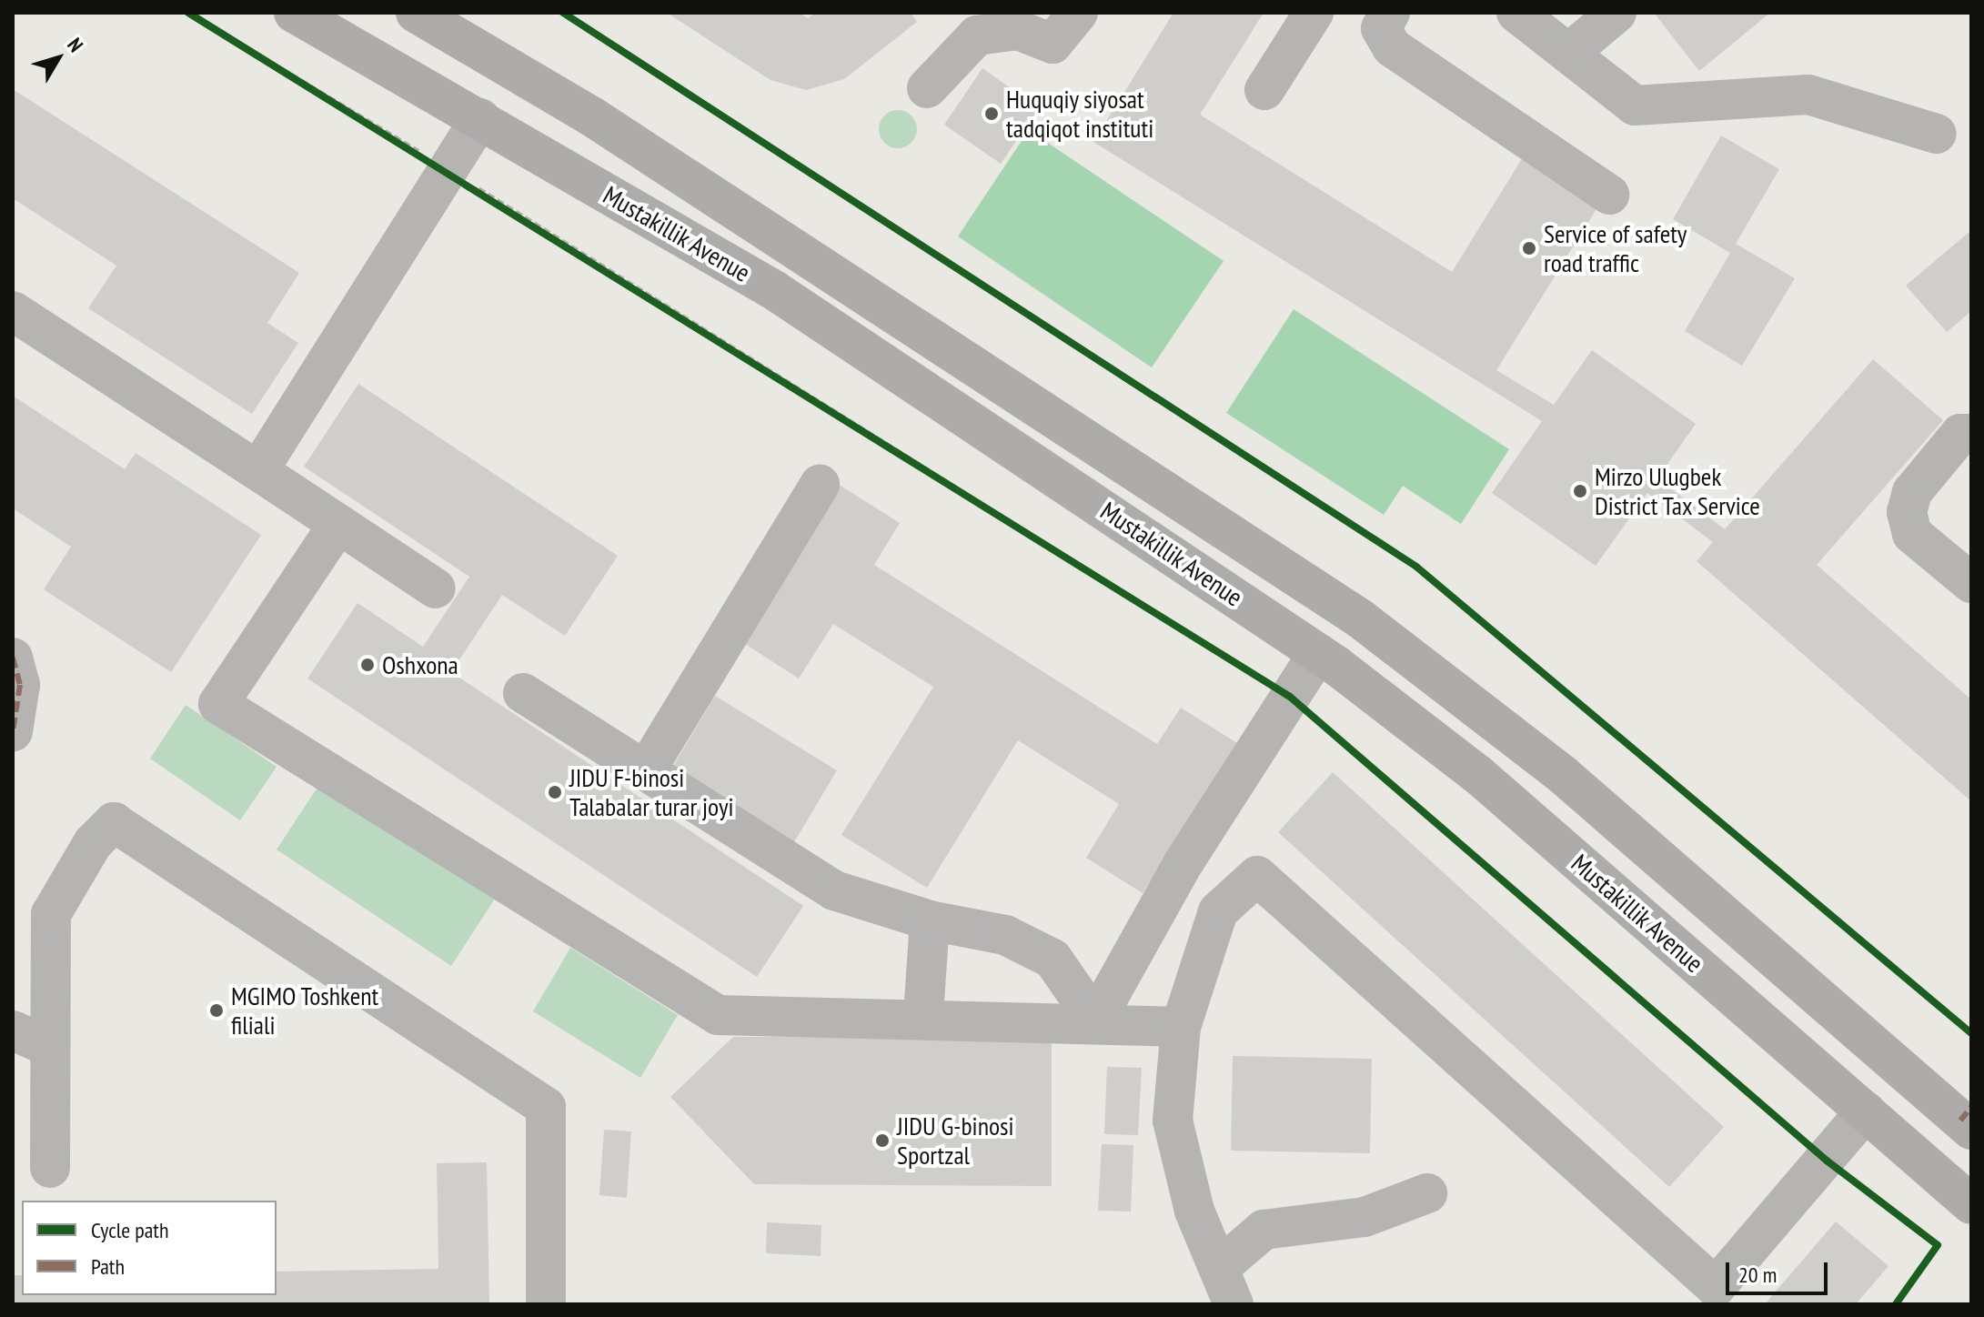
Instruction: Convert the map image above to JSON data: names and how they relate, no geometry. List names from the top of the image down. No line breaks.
{"streets":{"main road":["Mustakillik Avenue"]},"places":["Huquqiy siyosat tadqiqot instituti","Service of safety road traffic","Mirzo Ulugbek District Tax Service","Oshxona","JIDU F-binosi Talabalar turar joyi","MGIMO Toshkent filiali","JIDU G-binosi Sportzal"],"legend":["Cycle path","Path"],"scale_bar":"20 m","north":"top right"}
